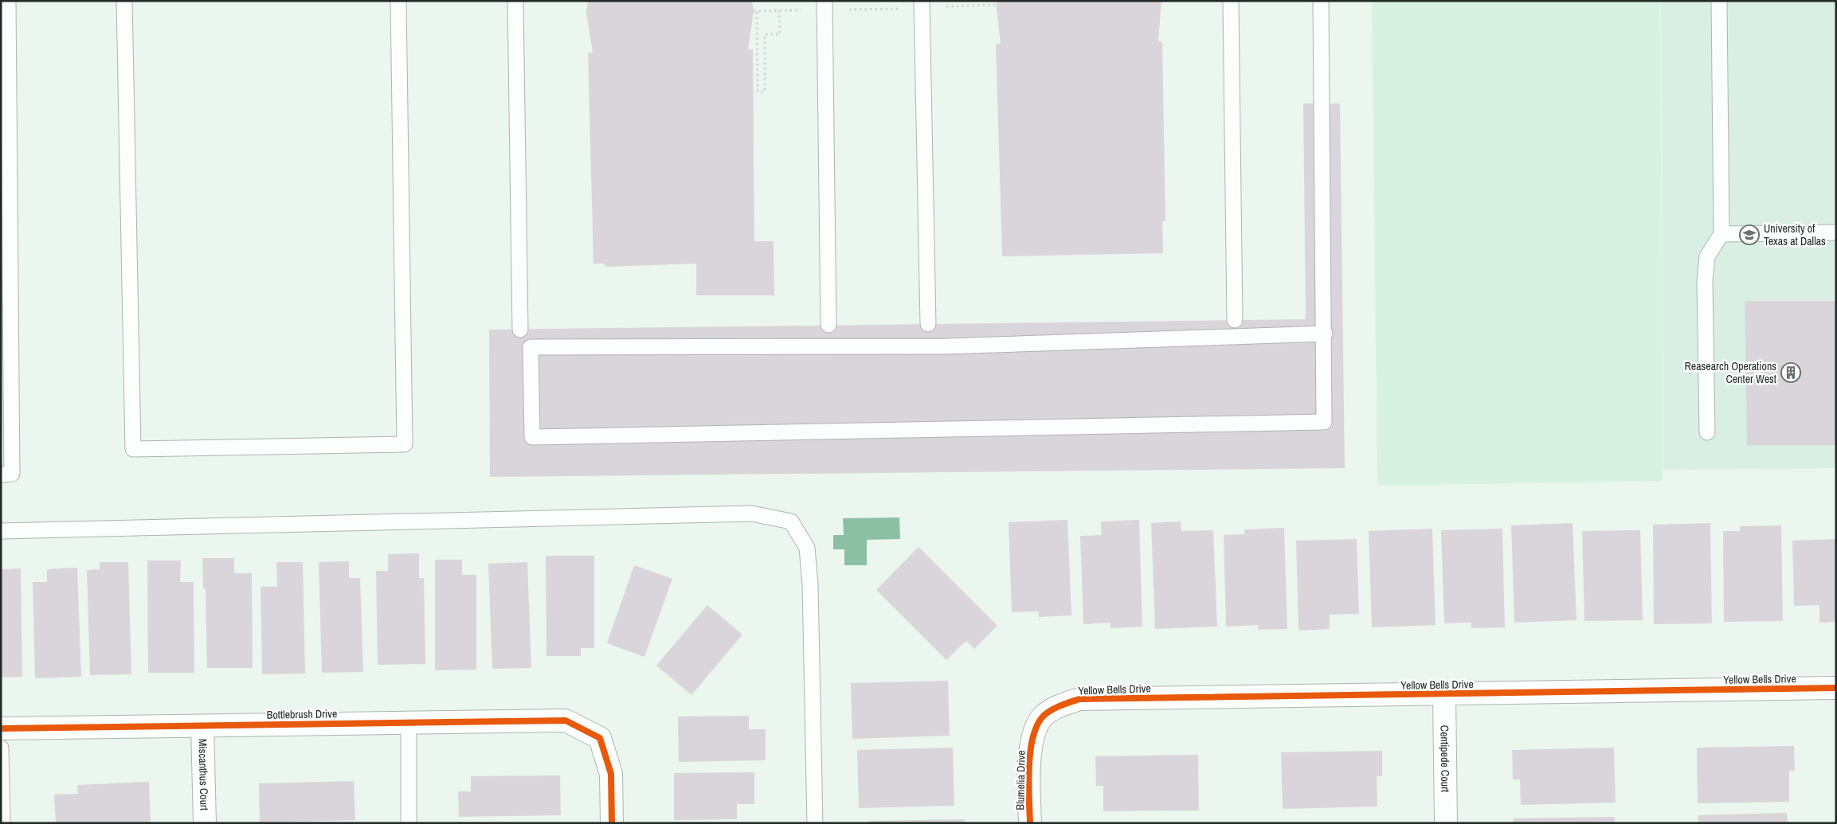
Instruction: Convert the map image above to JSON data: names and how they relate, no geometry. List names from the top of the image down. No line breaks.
{"streets":{"street":["Yellow Bells Drive","Bottlebrush Drive","Centipede Court","Miscanthus Court","Blumelia Drive"]},"crossings":[["Yellow Bells Drive","Centipede Court"],["Yellow Bells Drive","Blumelia Drive"],["Bottlebrush Drive","Miscanthus Court"]],"places":{"school or university":["University of Texas at Dallas"],"building":["Reasearch Operations Center West"]}}
